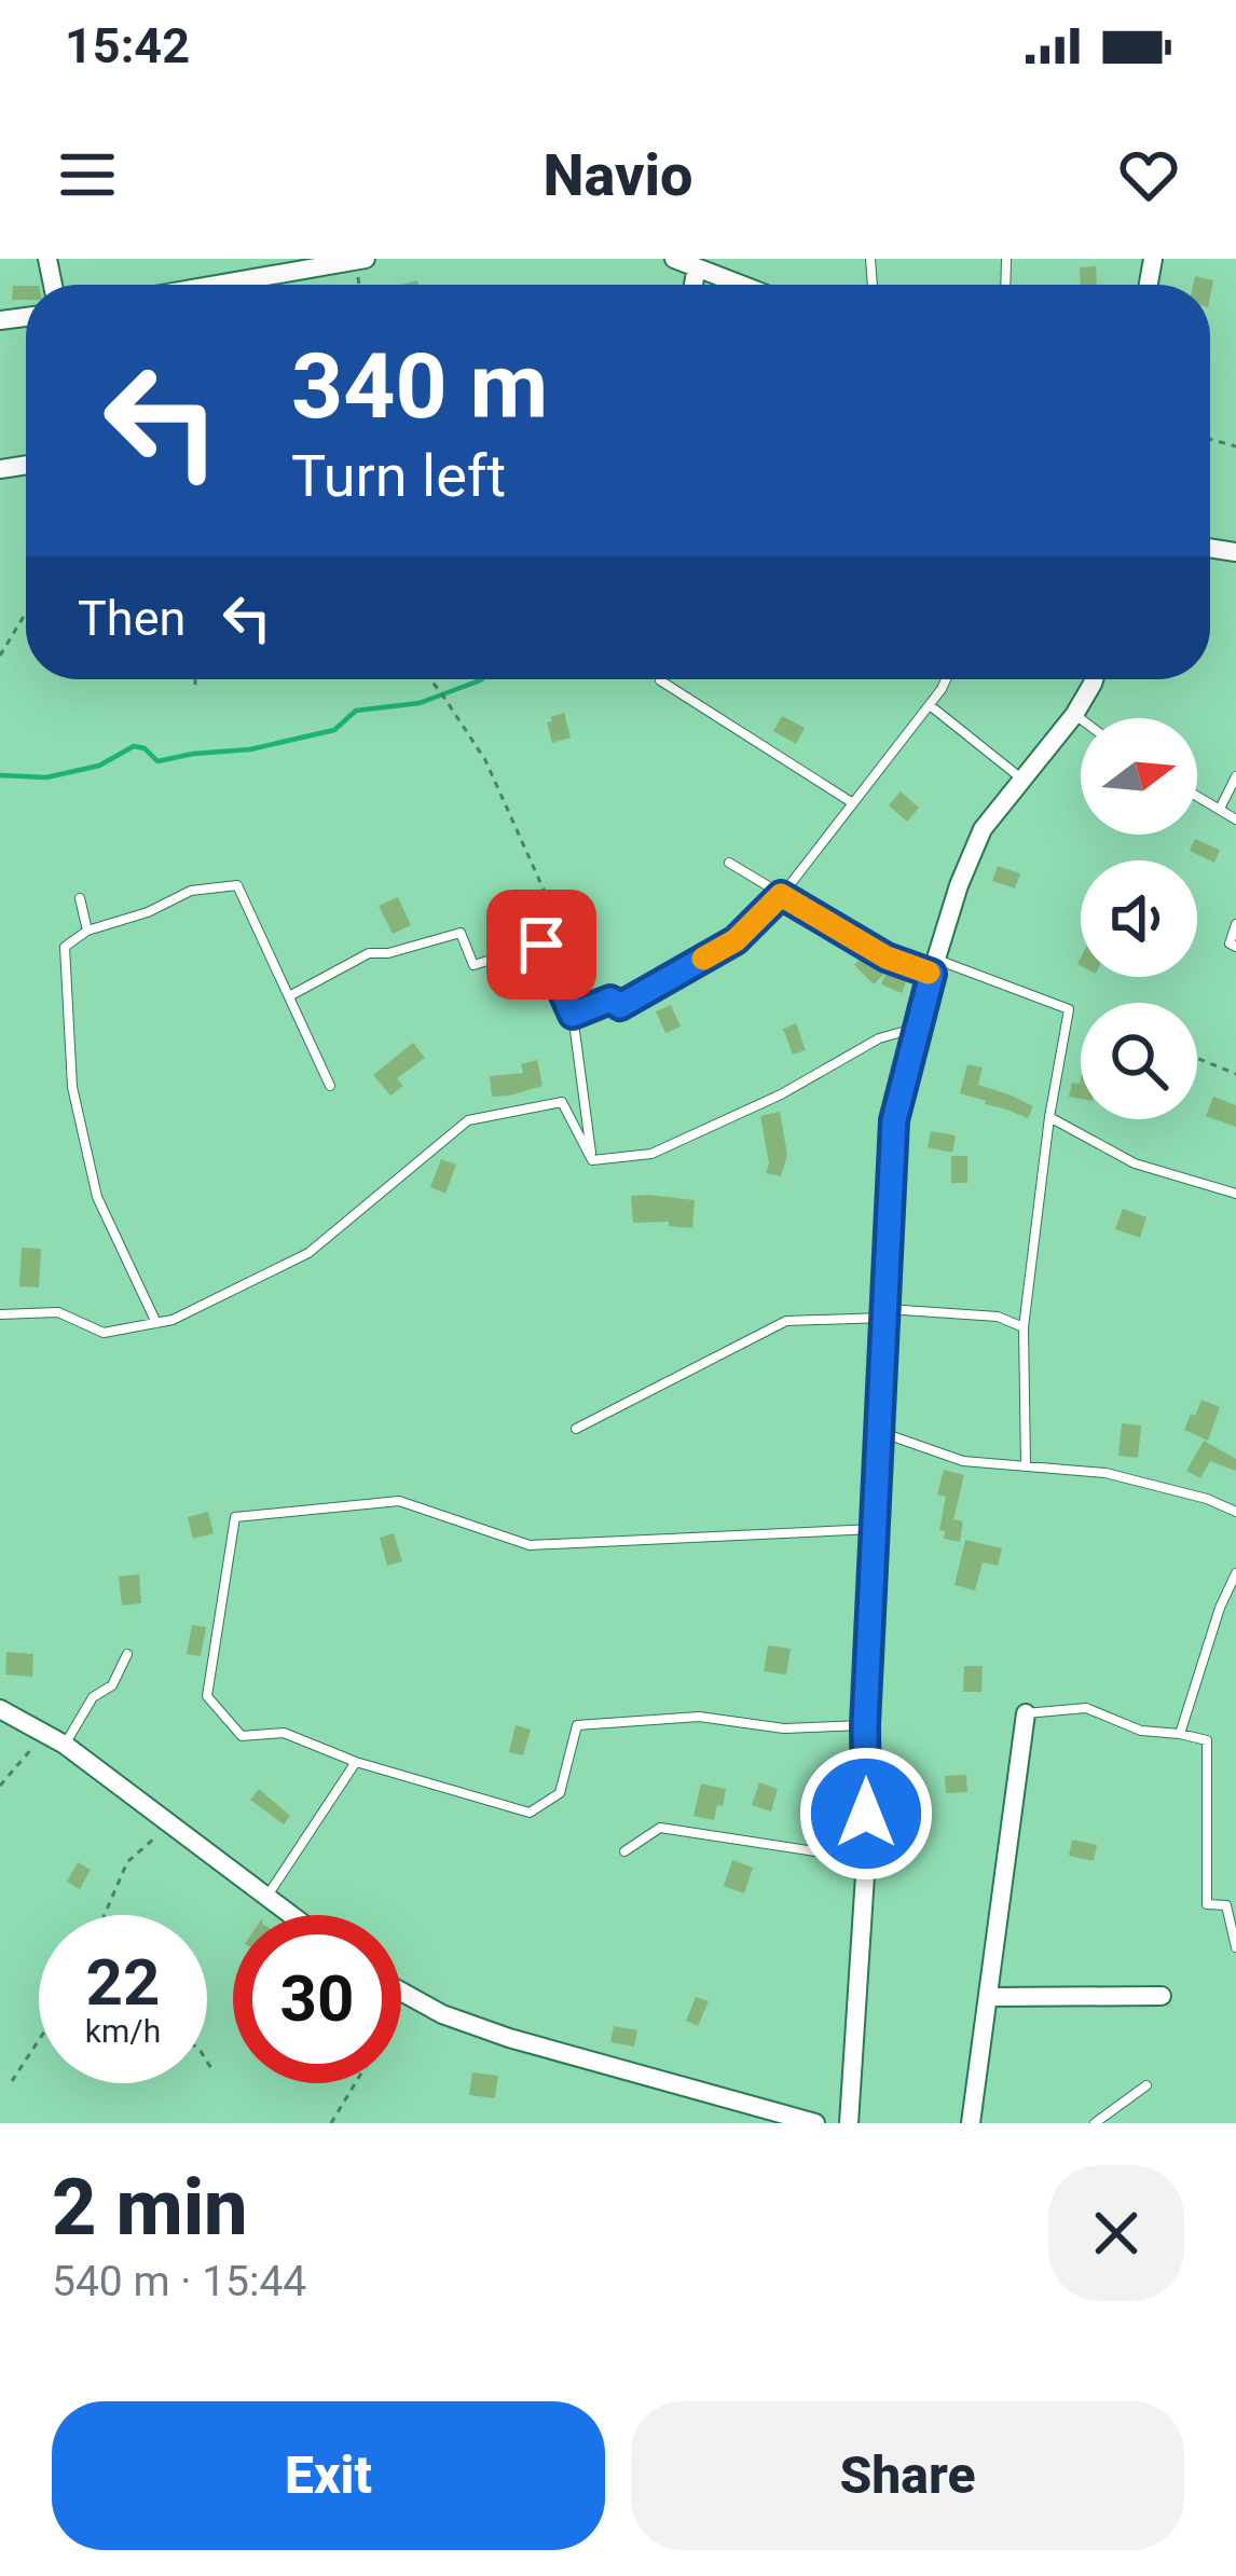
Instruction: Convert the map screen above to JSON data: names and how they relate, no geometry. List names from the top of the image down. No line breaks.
{"north":"right","page":{"status":"15:42","header":"Navio","turn":["340 m","Turn left"],"then":"Then","speed":"22 km/h","limit":"30","heading":["2 min","540 m · 15:44"],"buttons":["Exit","Share"]}}
